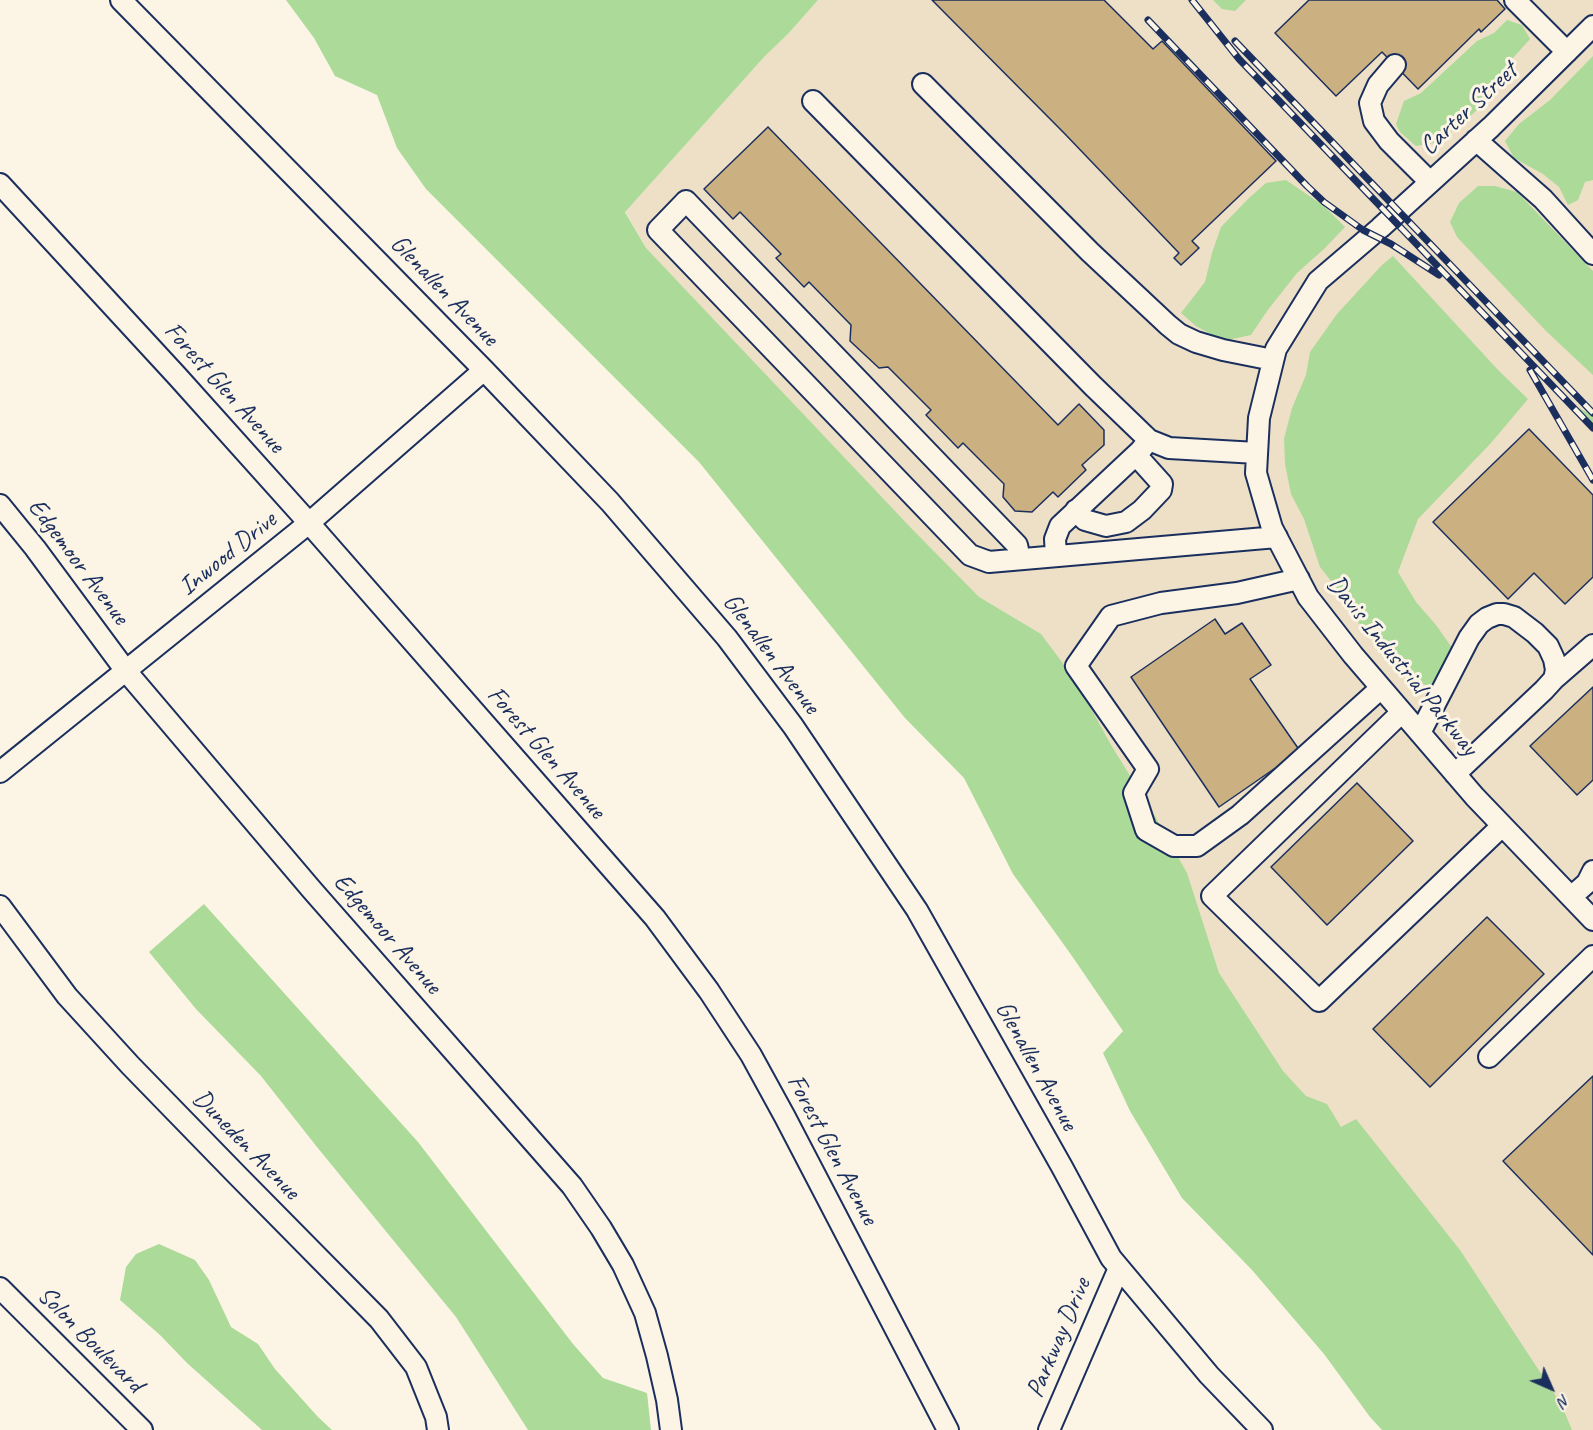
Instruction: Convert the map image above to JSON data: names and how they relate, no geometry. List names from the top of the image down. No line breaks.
{"streets":{"street":["Carter Street","Glenallen Avenue","Forest Glen Avenue","Inwood Drive","Edgemoor Avenue","Davis Industrial Parkway","Duneden Avenue","Parkway Drive","Solon Boulevard"]},"crossings":[["Carter Street","Davis Industrial Parkway"],["Glenallen Avenue","Inwood Drive"],["Glenallen Avenue","Parkway Drive"],["Forest Glen Avenue","Inwood Drive"],["Inwood Drive","Edgemoor Avenue"]],"north":"bottom right"}
